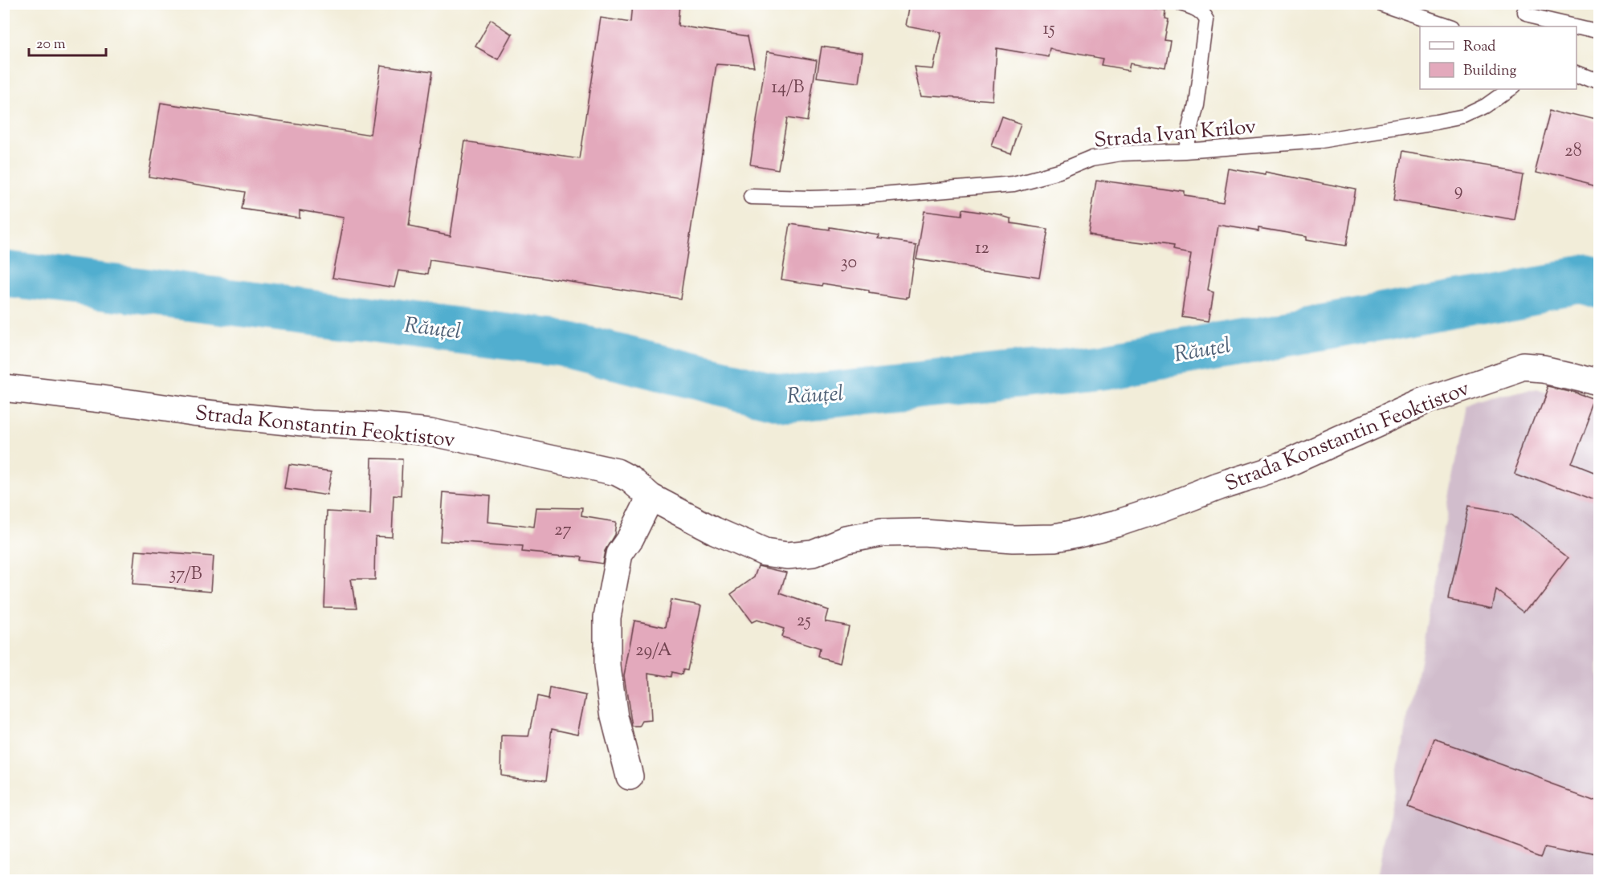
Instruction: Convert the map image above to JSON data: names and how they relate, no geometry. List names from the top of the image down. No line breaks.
{"streets":{"street":["Strada Konstantin Feoktistov"],"lane":["Strada Ivan Krîlov"]},"water":["Răuțel"],"house_numbers":["15","14/B","28","9","12","30","27","37/B","25","29/A"],"legend":["Road","Building"],"scale_bar":"20 m"}
